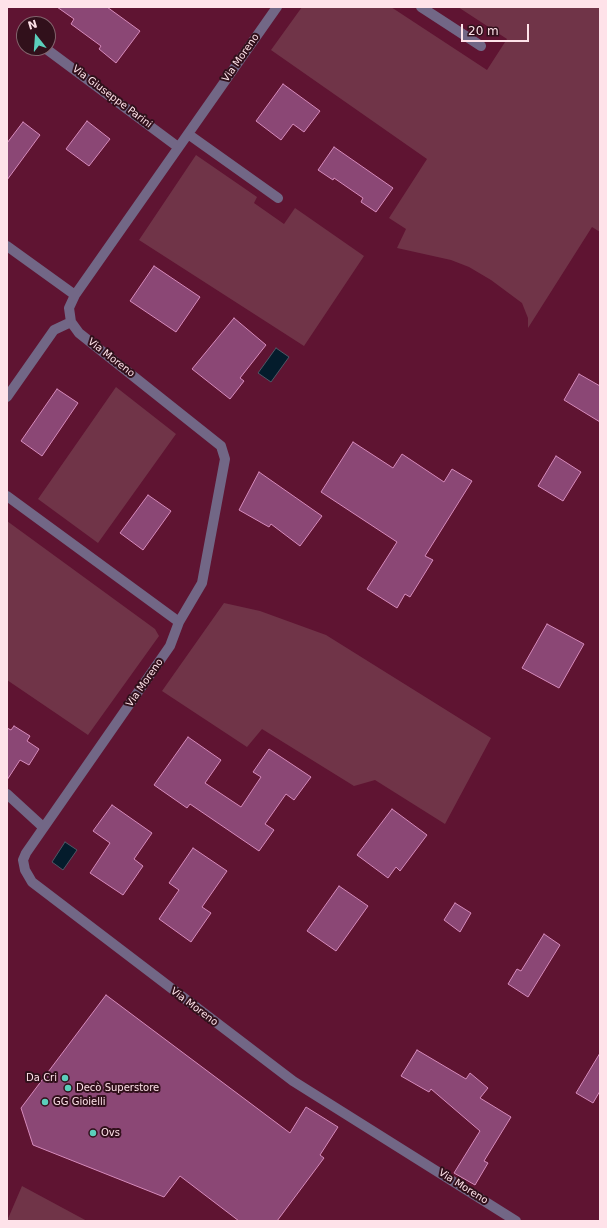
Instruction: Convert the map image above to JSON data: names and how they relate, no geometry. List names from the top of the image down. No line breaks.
{"streets":{"street":["Via Moreno","Via Giuseppe Parini"]},"crossings":[["Via Moreno","Via Giuseppe Parini"]],"places":["Da Cri","Decò Superstore","GG Gioielli","Ovs"],"scale_bar":"20 m","north":"top"}
